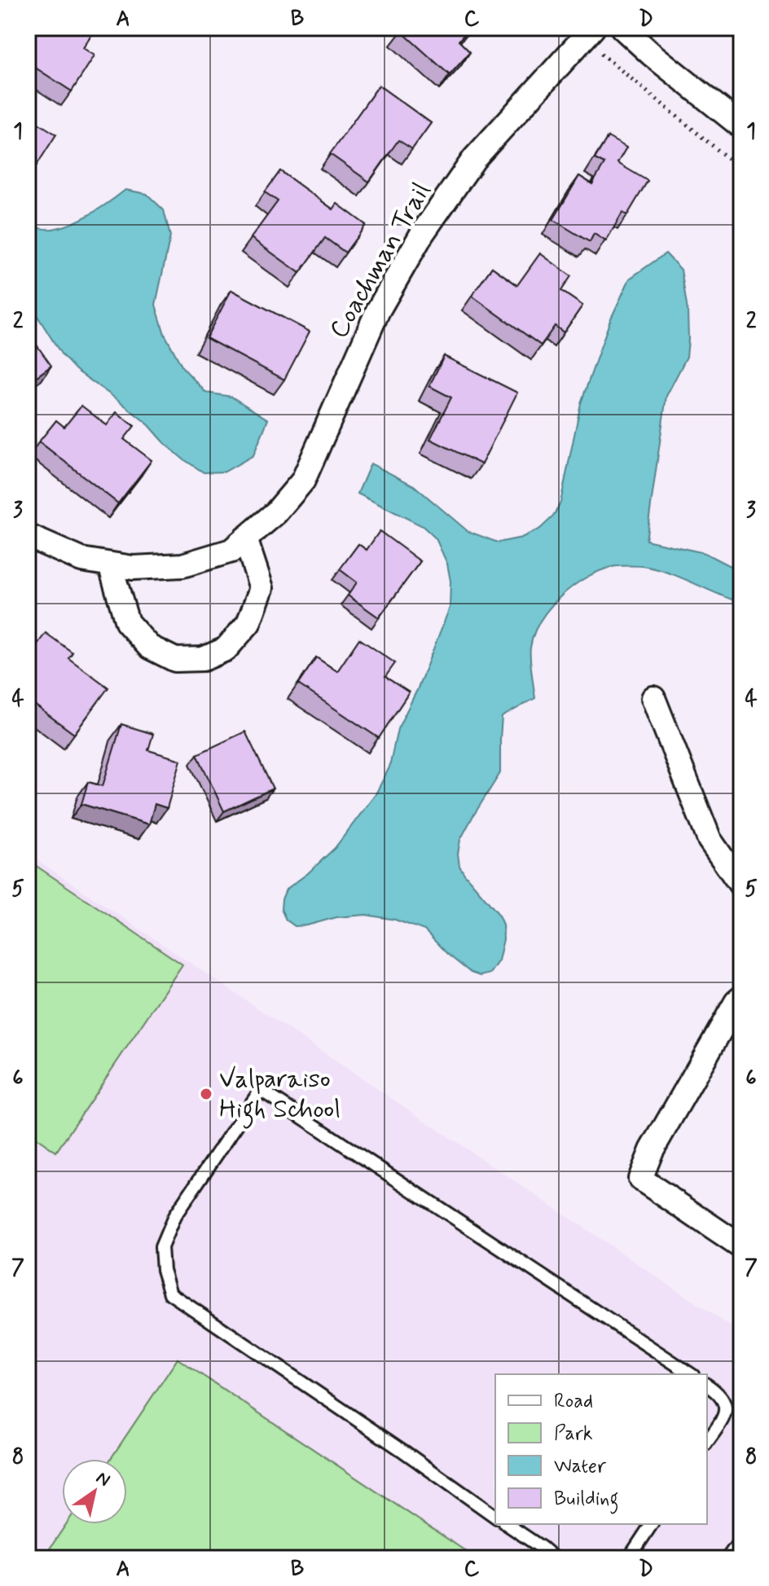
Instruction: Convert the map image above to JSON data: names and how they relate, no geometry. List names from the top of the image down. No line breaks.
{"streets":{"street":["Coachman Trail"]},"places":["Valparaiso High School"],"legend":["Road","Park","Water","Building"],"north":"top right","grid":{"columns":["A","B","C","D"],"rows":["1","2","3","4","5","6","7","8"]}}
